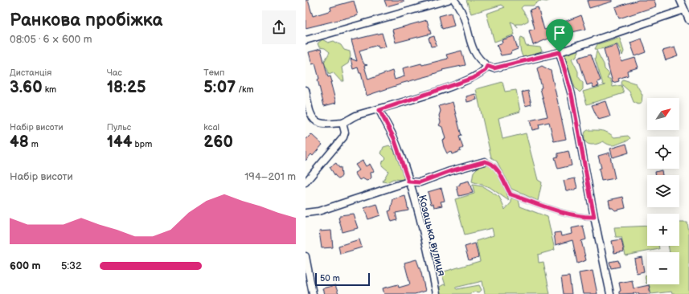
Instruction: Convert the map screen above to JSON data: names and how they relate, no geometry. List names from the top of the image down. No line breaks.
{"streets":{"street":["Козацька вулиця"]},"scale_bar":"50 m","north":"top right","page":{"heading":["Ранкова пробіжка","08:05 · 6 × 600 m"],"stats":[["Дистанція","3.60 km"],["Час","18:25"],["Темп","5:07 /km"],["Набір висоти","48 m"],["Пульс","144 bpm"],["kcal","260"]],"map_buttons":["+","−"],"chart":["Набір висоти","194–201 m"],"list":[{"name":"600 m","note":"5:32"}],"scale":"50 m"}}
